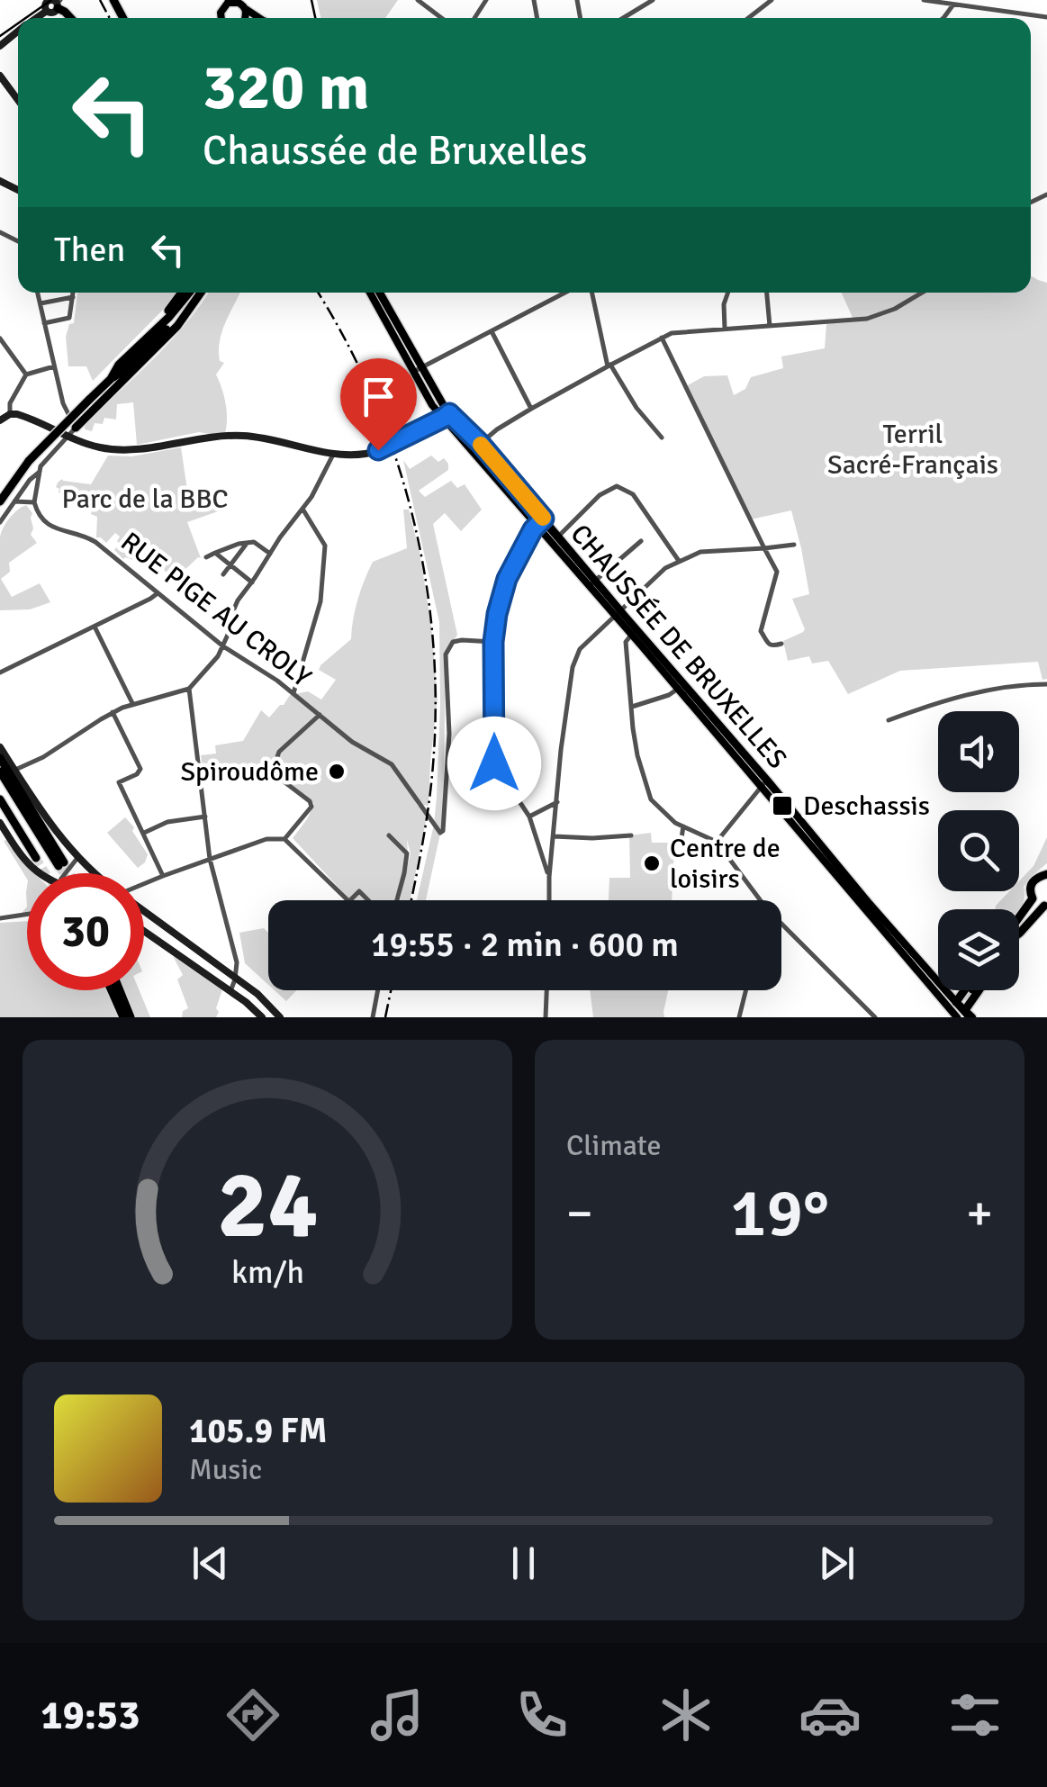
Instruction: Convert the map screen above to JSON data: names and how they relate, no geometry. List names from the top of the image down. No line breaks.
{"streets":{"main road":["CHAUSSÉE DE BRUXELLES"],"street":["RUE PIGE AU CROLY"]},"parks":["Terril Sacré-Français","Parc de la BBC"],"places":{"other":["Spiroudôme","Centre de loisirs"],"transit":["Deschassis"]},"page":{"turn":["320 m","Chaussée de Bruxelles"],"then":"Then","limit":"30","trip":"19:55 · 2 min · 600 m","tile":"Climate","heat":["−","19°","+"],"song":["105.9 FM","Music"],"tabs":"19:53","gauge":["24","km/h"]}}
